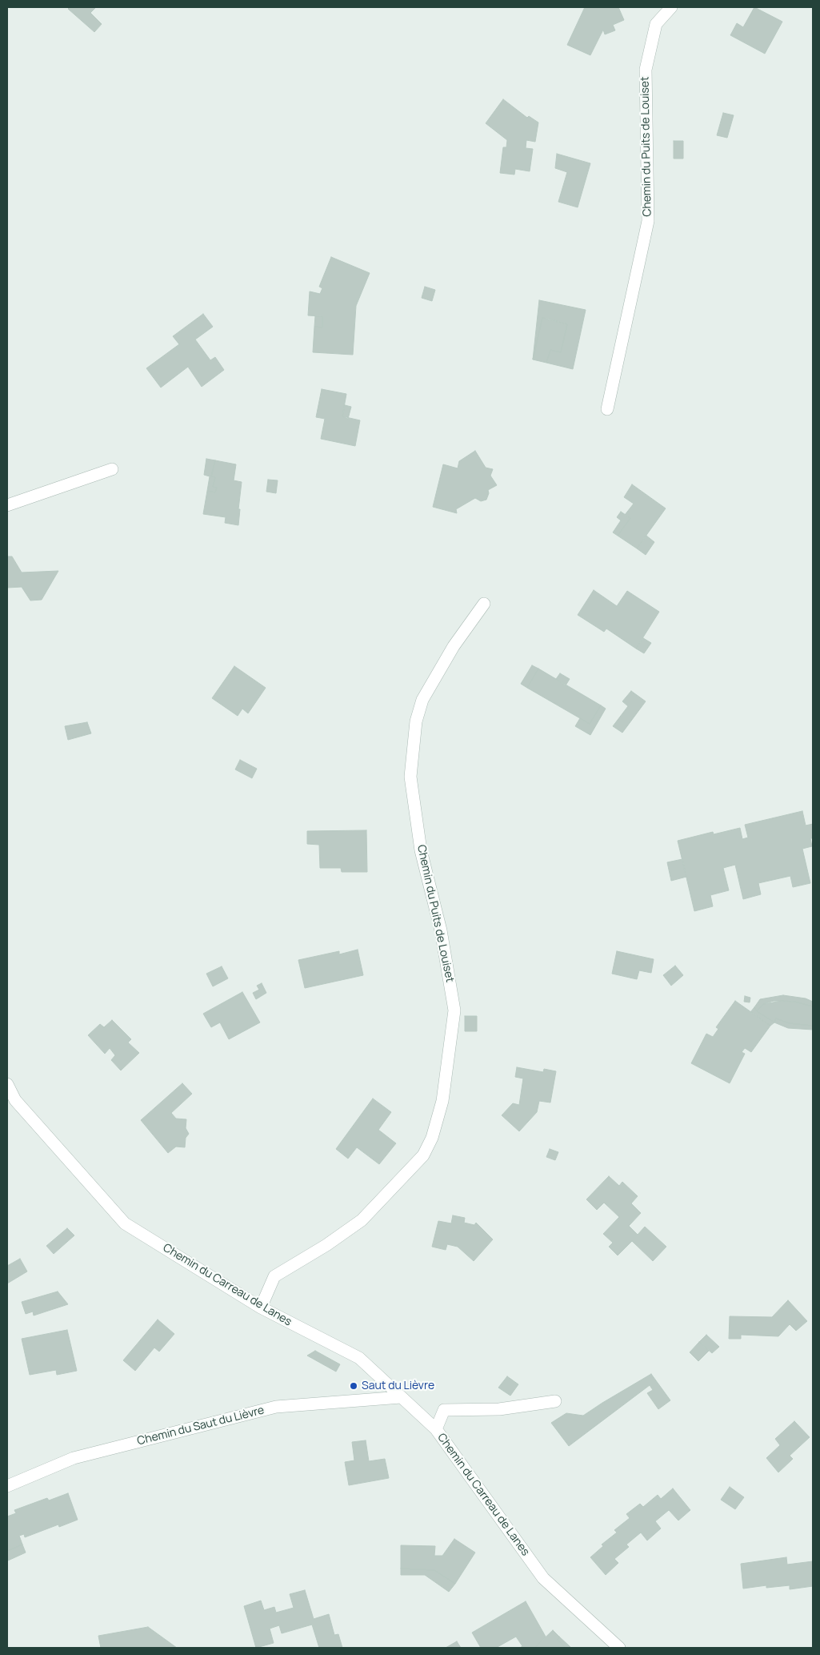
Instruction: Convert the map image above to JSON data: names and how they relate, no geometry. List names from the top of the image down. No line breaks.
{"streets":{"street":["Chemin du Puits de Louiset","Chemin du Carreau de Lanes","Chemin du Saut du Lièvre"]},"crossings":[["Chemin du Puits de Louiset","Chemin du Carreau de Lanes"],["Chemin du Carreau de Lanes","Chemin du Saut du Lièvre"]],"places":["Saut du Lièvre"]}
